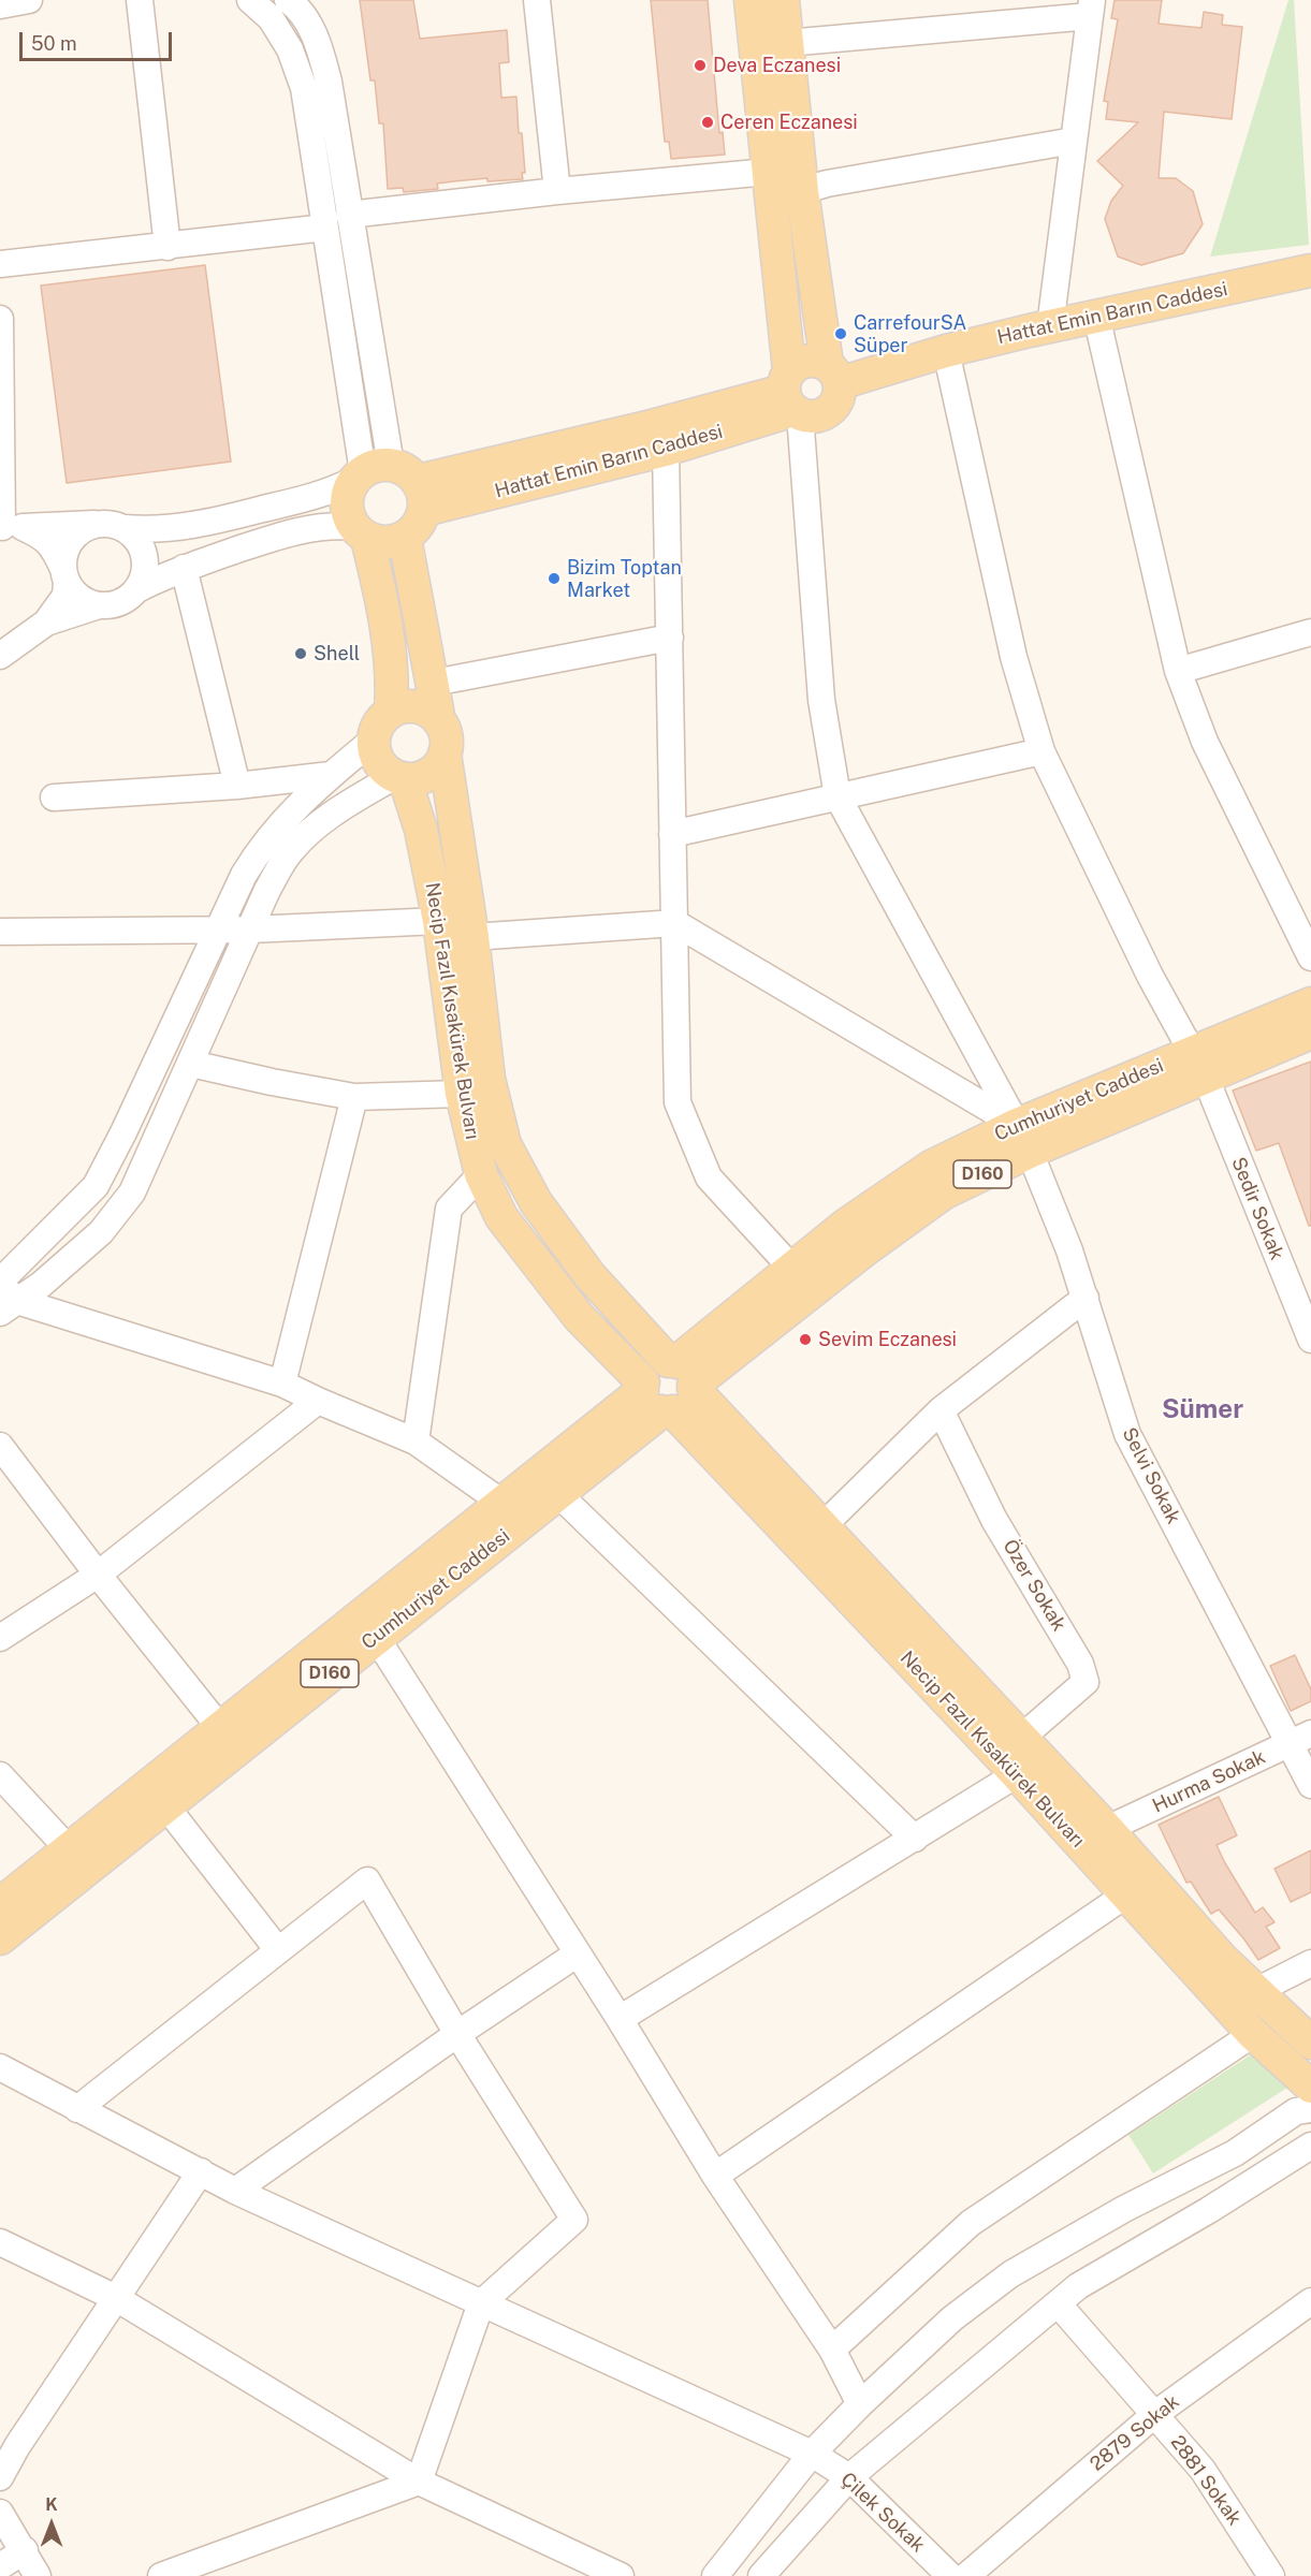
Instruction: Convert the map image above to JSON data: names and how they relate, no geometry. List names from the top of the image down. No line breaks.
{"streets":{"main road":["Hattat Emin Barın Caddesi","Necip Fazıl Kısakürek Bulvarı","Cumhuriyet Caddesi","D160"],"street":["Sedir Sokak","Selvi Sokak","Özer Sokak","Hurma Sokak","2879 Sokak","2881 Sokak","Çilek Sokak"]},"crossings":[["Hattat Emin Barın Caddesi","Sedir Sokak"],["Hattat Emin Barın Caddesi","Selvi Sokak"],["Necip Fazıl Kısakürek Bulvarı","Cumhuriyet Caddesi"],["Necip Fazıl Kısakürek Bulvarı","Özer Sokak"],["Necip Fazıl Kısakürek Bulvarı","Hurma Sokak"],["Cumhuriyet Caddesi","Sedir Sokak"],["Cumhuriyet Caddesi","Selvi Sokak"],["Selvi Sokak","Hurma Sokak"],["2879 Sokak","2881 Sokak"]],"districts":["Sümer"],"places":["Deva Eczanesi","Ceren Eczanesi","CarrefourSA Süper","Bizim Toptan Market","Shell","Sevim Eczanesi"],"scale_bar":"50 m","north":"top"}
